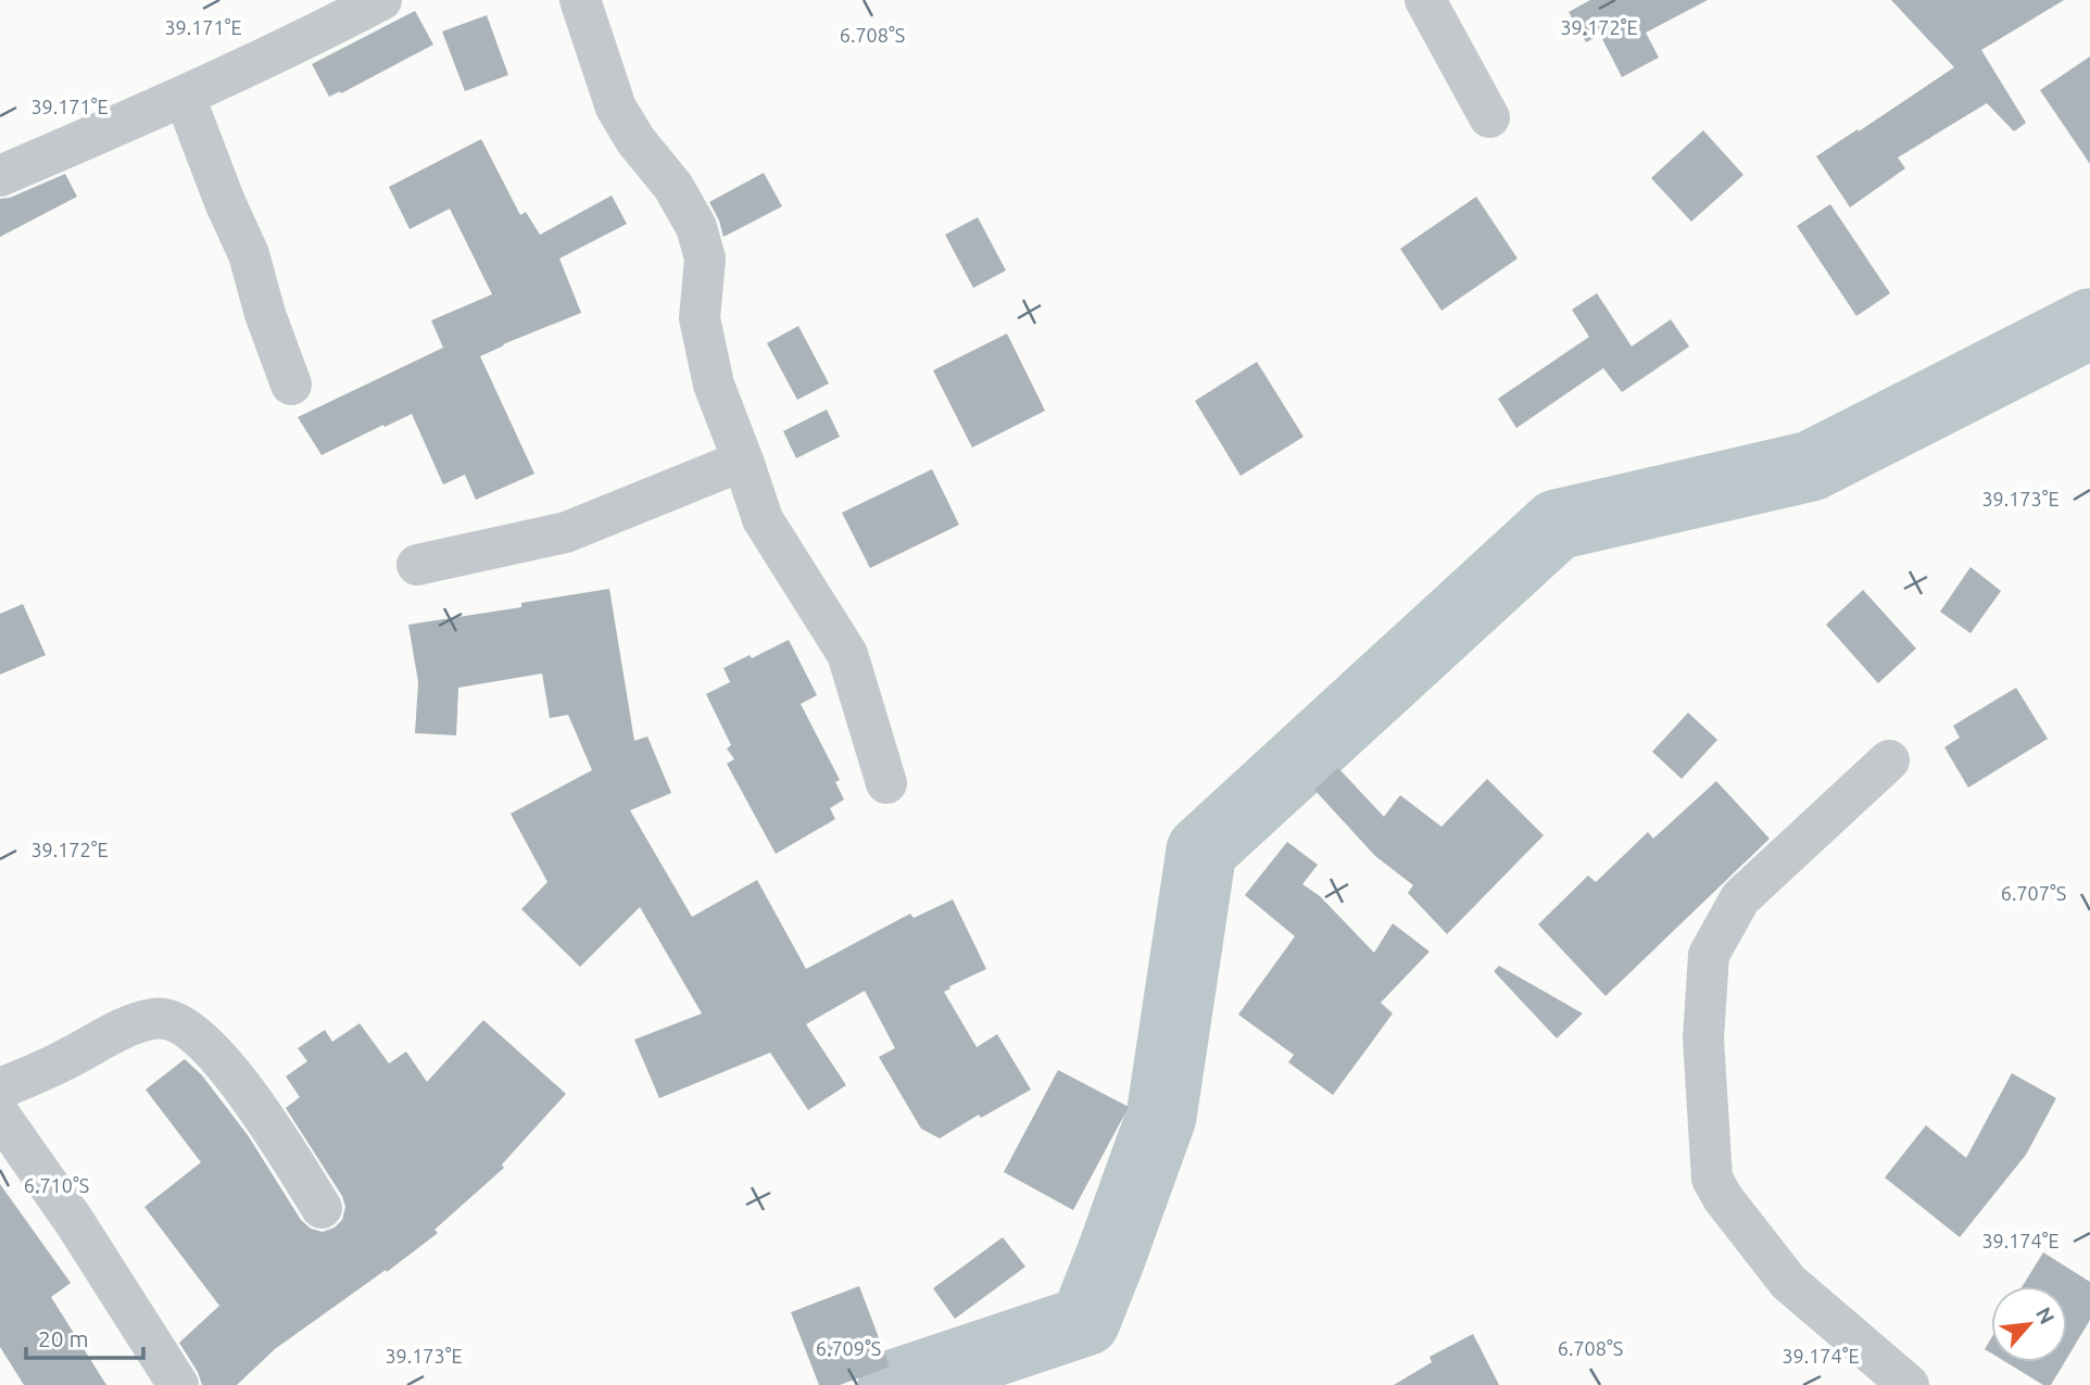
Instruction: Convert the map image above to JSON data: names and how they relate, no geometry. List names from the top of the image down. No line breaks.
{"scale_bar":"20 m","north":"top right","coordinates":["39.171°E","39.172°E","6.708°S","39.173°E","6.707°S","6.710°S","39.174°E","6.709°S"]}
